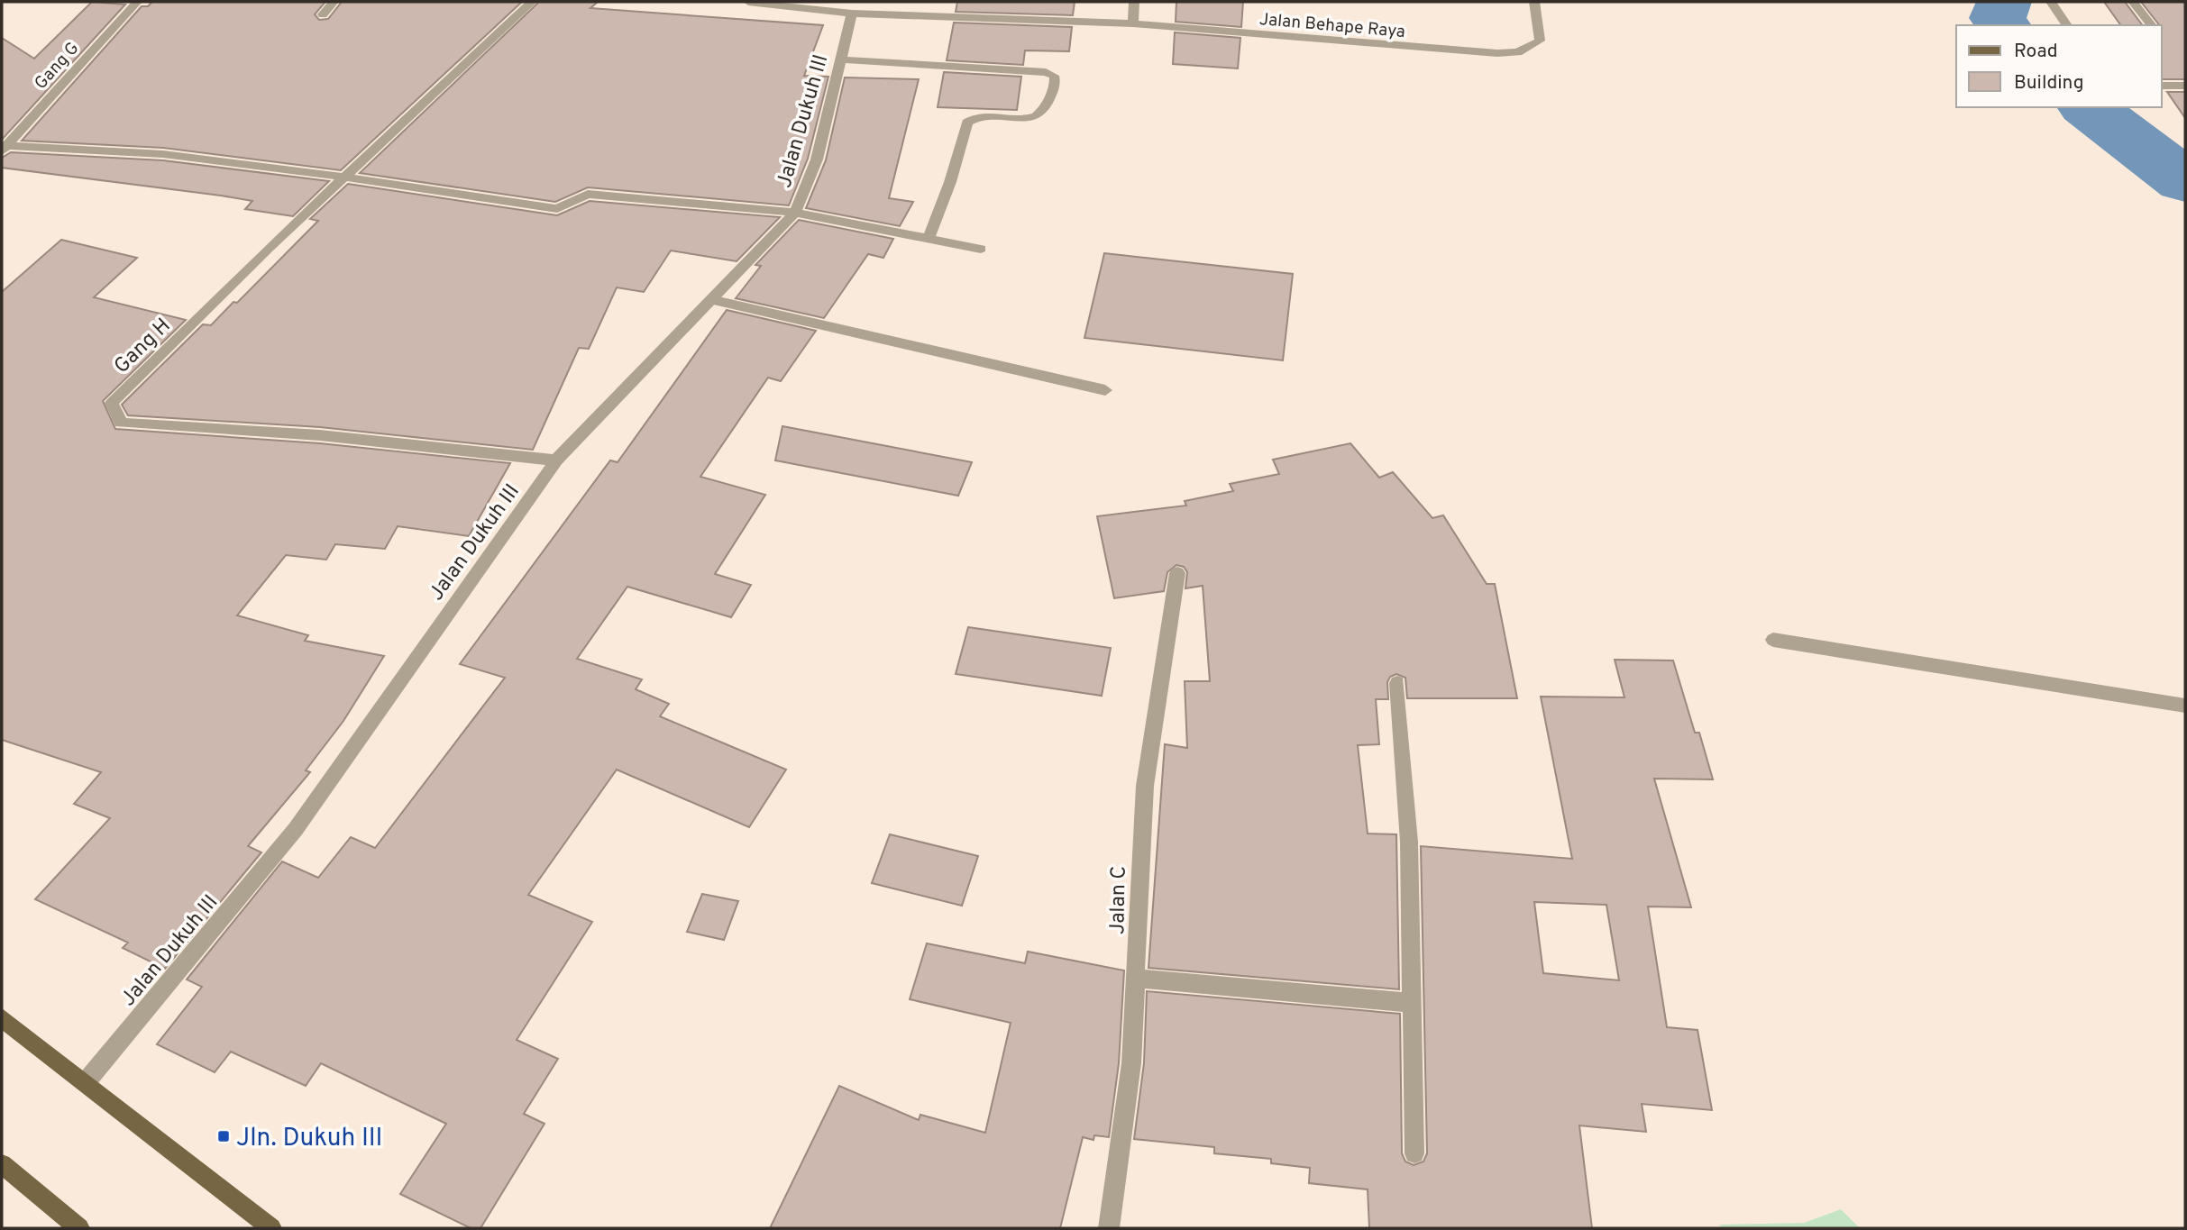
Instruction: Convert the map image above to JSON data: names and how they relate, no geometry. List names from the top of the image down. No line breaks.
{"streets":{"street":["Jalan Behape Raya","Gang G","Jalan Dukuh III","Gang H","Jalan C"]},"crossings":[["Jalan Behape Raya","Jalan Dukuh III"],["Jalan Dukuh III","Gang H"]],"places":{"transit":["Jln. Dukuh III"]},"legend":["Road","Building"]}
